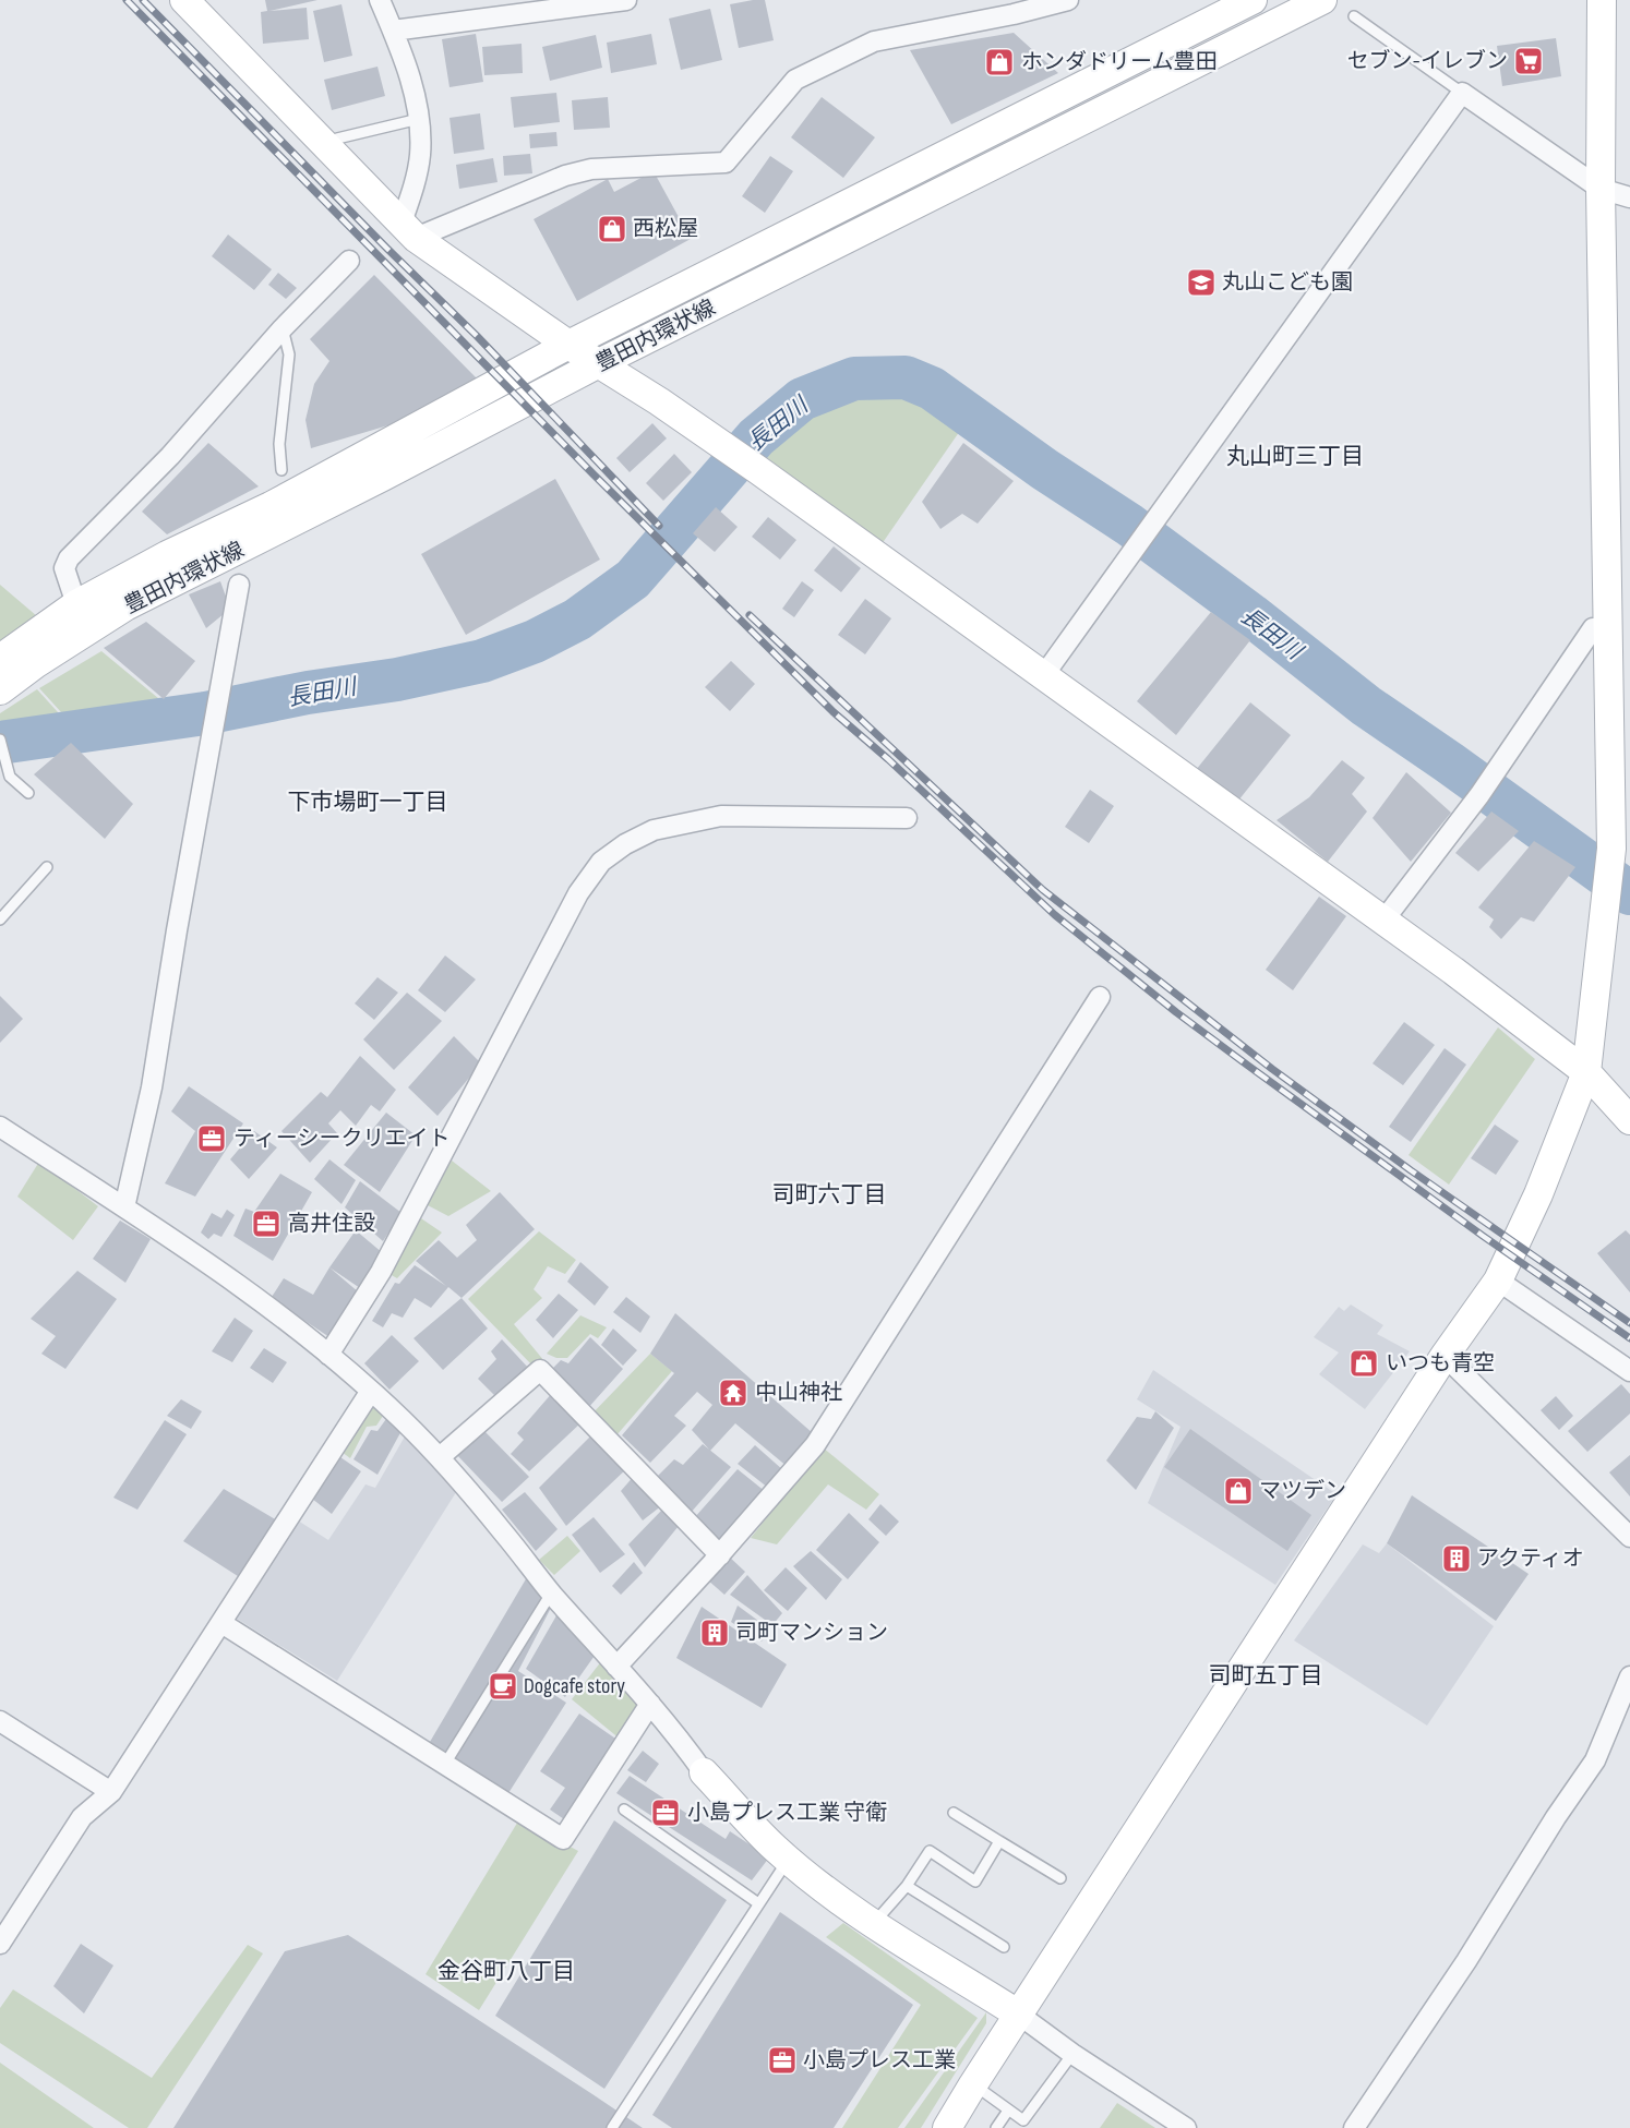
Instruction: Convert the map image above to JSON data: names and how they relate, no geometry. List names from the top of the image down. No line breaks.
{"streets":{"street":["豊田内環状線"]},"districts":["丸山町三丁目","下市場町一丁目","司町六丁目","司町五丁目","金谷町八丁目"],"water":["長田川"],"places":{"supermarket":["セブン-イレブン"],"shop":["ホンダドリーム豊田","西松屋","いつも青空","マツデン"],"school or university":["丸山こども園"],"office":["ティーシークリエイト","高井住設","小島プレス工業 守衛","小島プレス工業"],"temple":["中山神社"],"building":["アクティオ","司町マンション"],"cafe":["Dogcafe story"]}}
